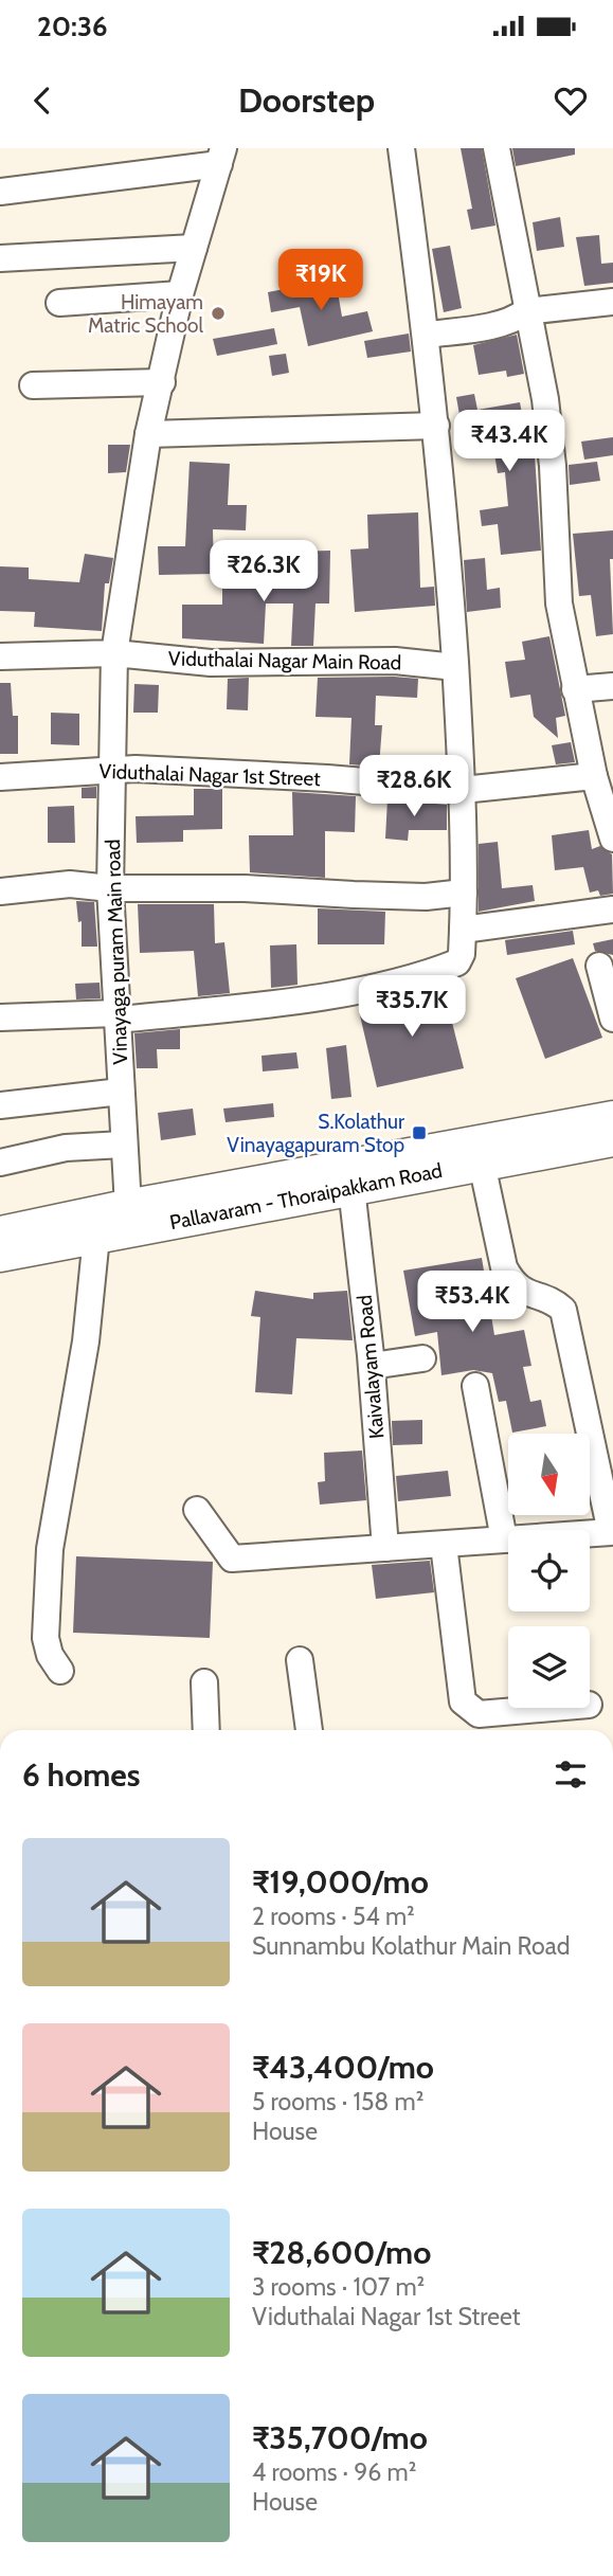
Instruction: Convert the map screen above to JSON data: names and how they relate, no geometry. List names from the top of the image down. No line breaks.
{"streets":{"main road":["Pallavaram - Thoraipakkam Road"],"street":["Viduthalai Nagar Main Road","Viduthalai Nagar 1st Street","Vinayaga puram Main road","Kaivalayam Road"]},"crossings":[["Viduthalai Nagar Main Road","Vinayaga puram Main road"],["Viduthalai Nagar 1st Street","Vinayaga puram Main road"],["Vinayaga puram Main road","Pallavaram - Thoraipakkam Road"],["Pallavaram - Thoraipakkam Road","Kaivalayam Road"]],"places":{"other":["Himayam Matric School"],"transit":["S.Kolathur Vinayagapuram Stop"]},"north":"bottom","page":{"status":"20:36","header":"Doorstep","price":["₹19K","₹43.4K","₹26.3K","₹28.6K","₹35.7K","₹53.4K"],"heading":"6 homes","list":[{"name":"₹19,000/mo","note":"2 rooms · 54 m² · Sunnambu Kolathur Main Road"},{"name":"₹43,400/mo","note":"5 rooms · 158 m² · House"},{"name":"₹28,600/mo","note":"3 rooms · 107 m² · Viduthalai Nagar 1st Street"},{"name":"₹35,700/mo","note":"4 rooms · 96 m² · House"}]}}
